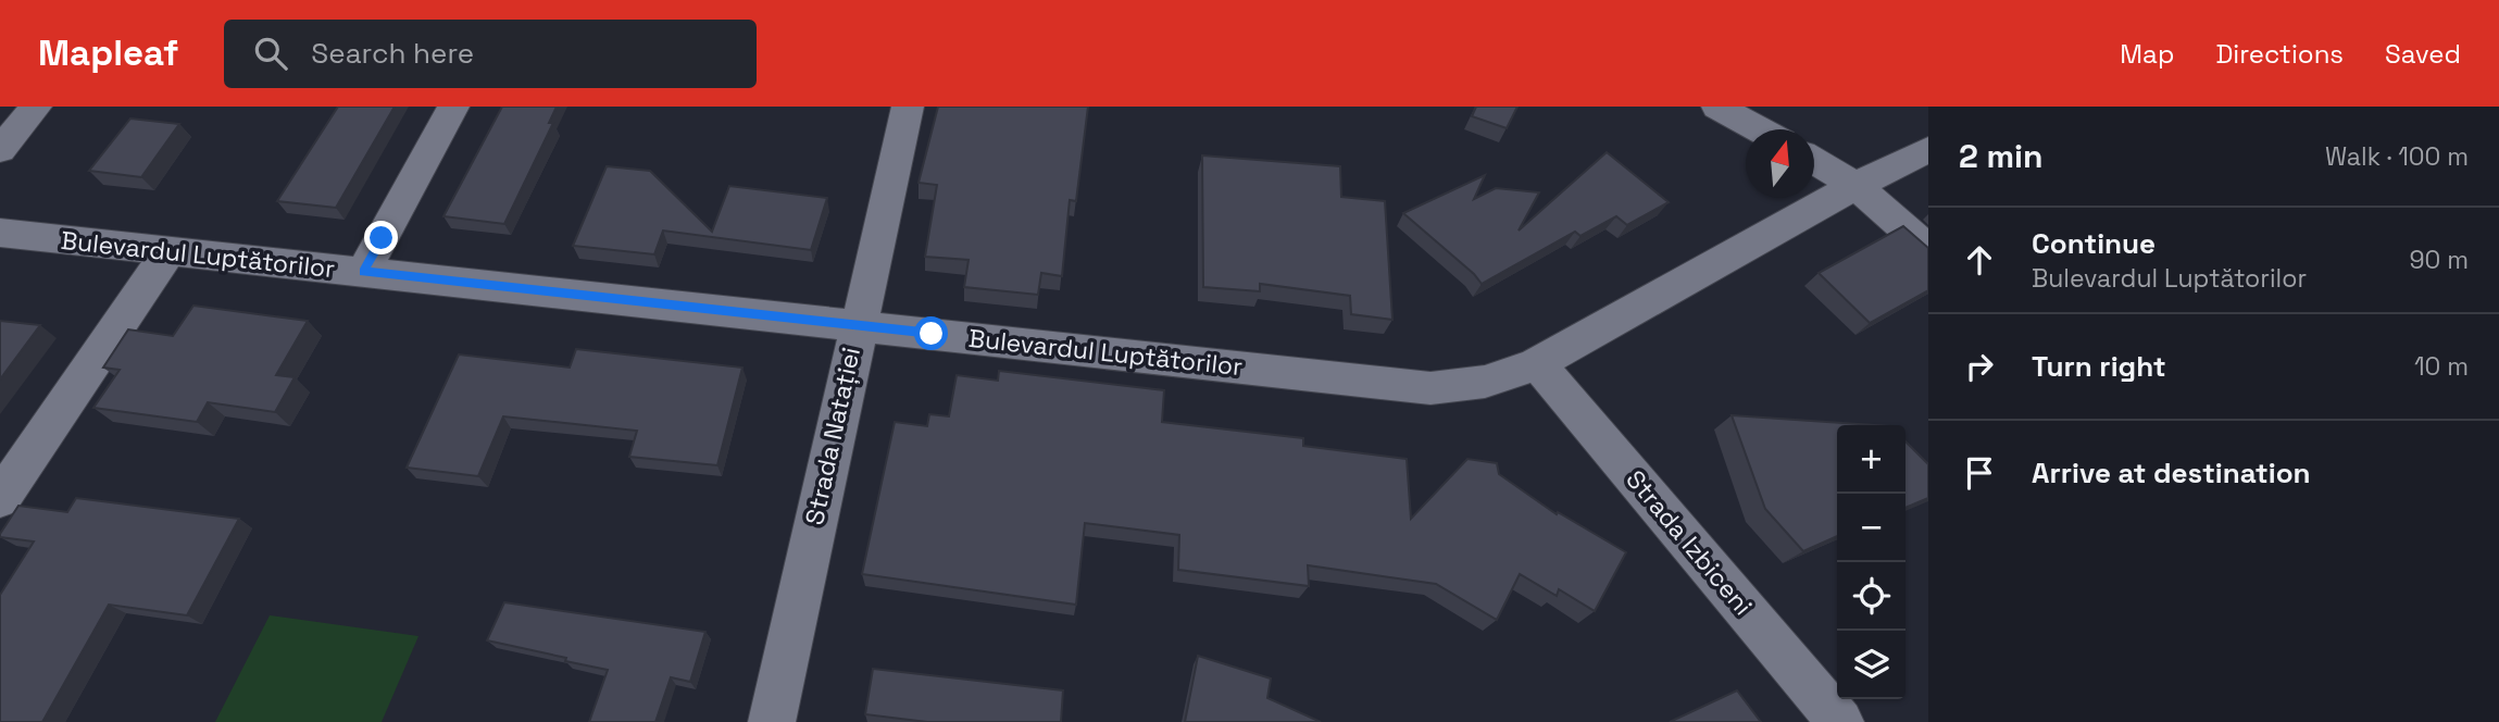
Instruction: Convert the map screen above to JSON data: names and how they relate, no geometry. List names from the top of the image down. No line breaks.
{"streets":{"street":["Bulevardul Luptătorilor","Strada Natației","Strada Izbiceni"]},"crossings":[["Bulevardul Luptătorilor","Strada Natației"],["Bulevardul Luptătorilor","Strada Izbiceni"]],"north":"top","page":{"header":"Mapleaf","search":"Search here","nav":["Map","Directions","Saved"],"heading":["2 min","Walk · 100 m"],"list":[["Continue","Bulevardul Luptătorilor","90 m"],["Turn right","10 m"],"Arrive at destination"],"map_buttons":["+","−"]}}
